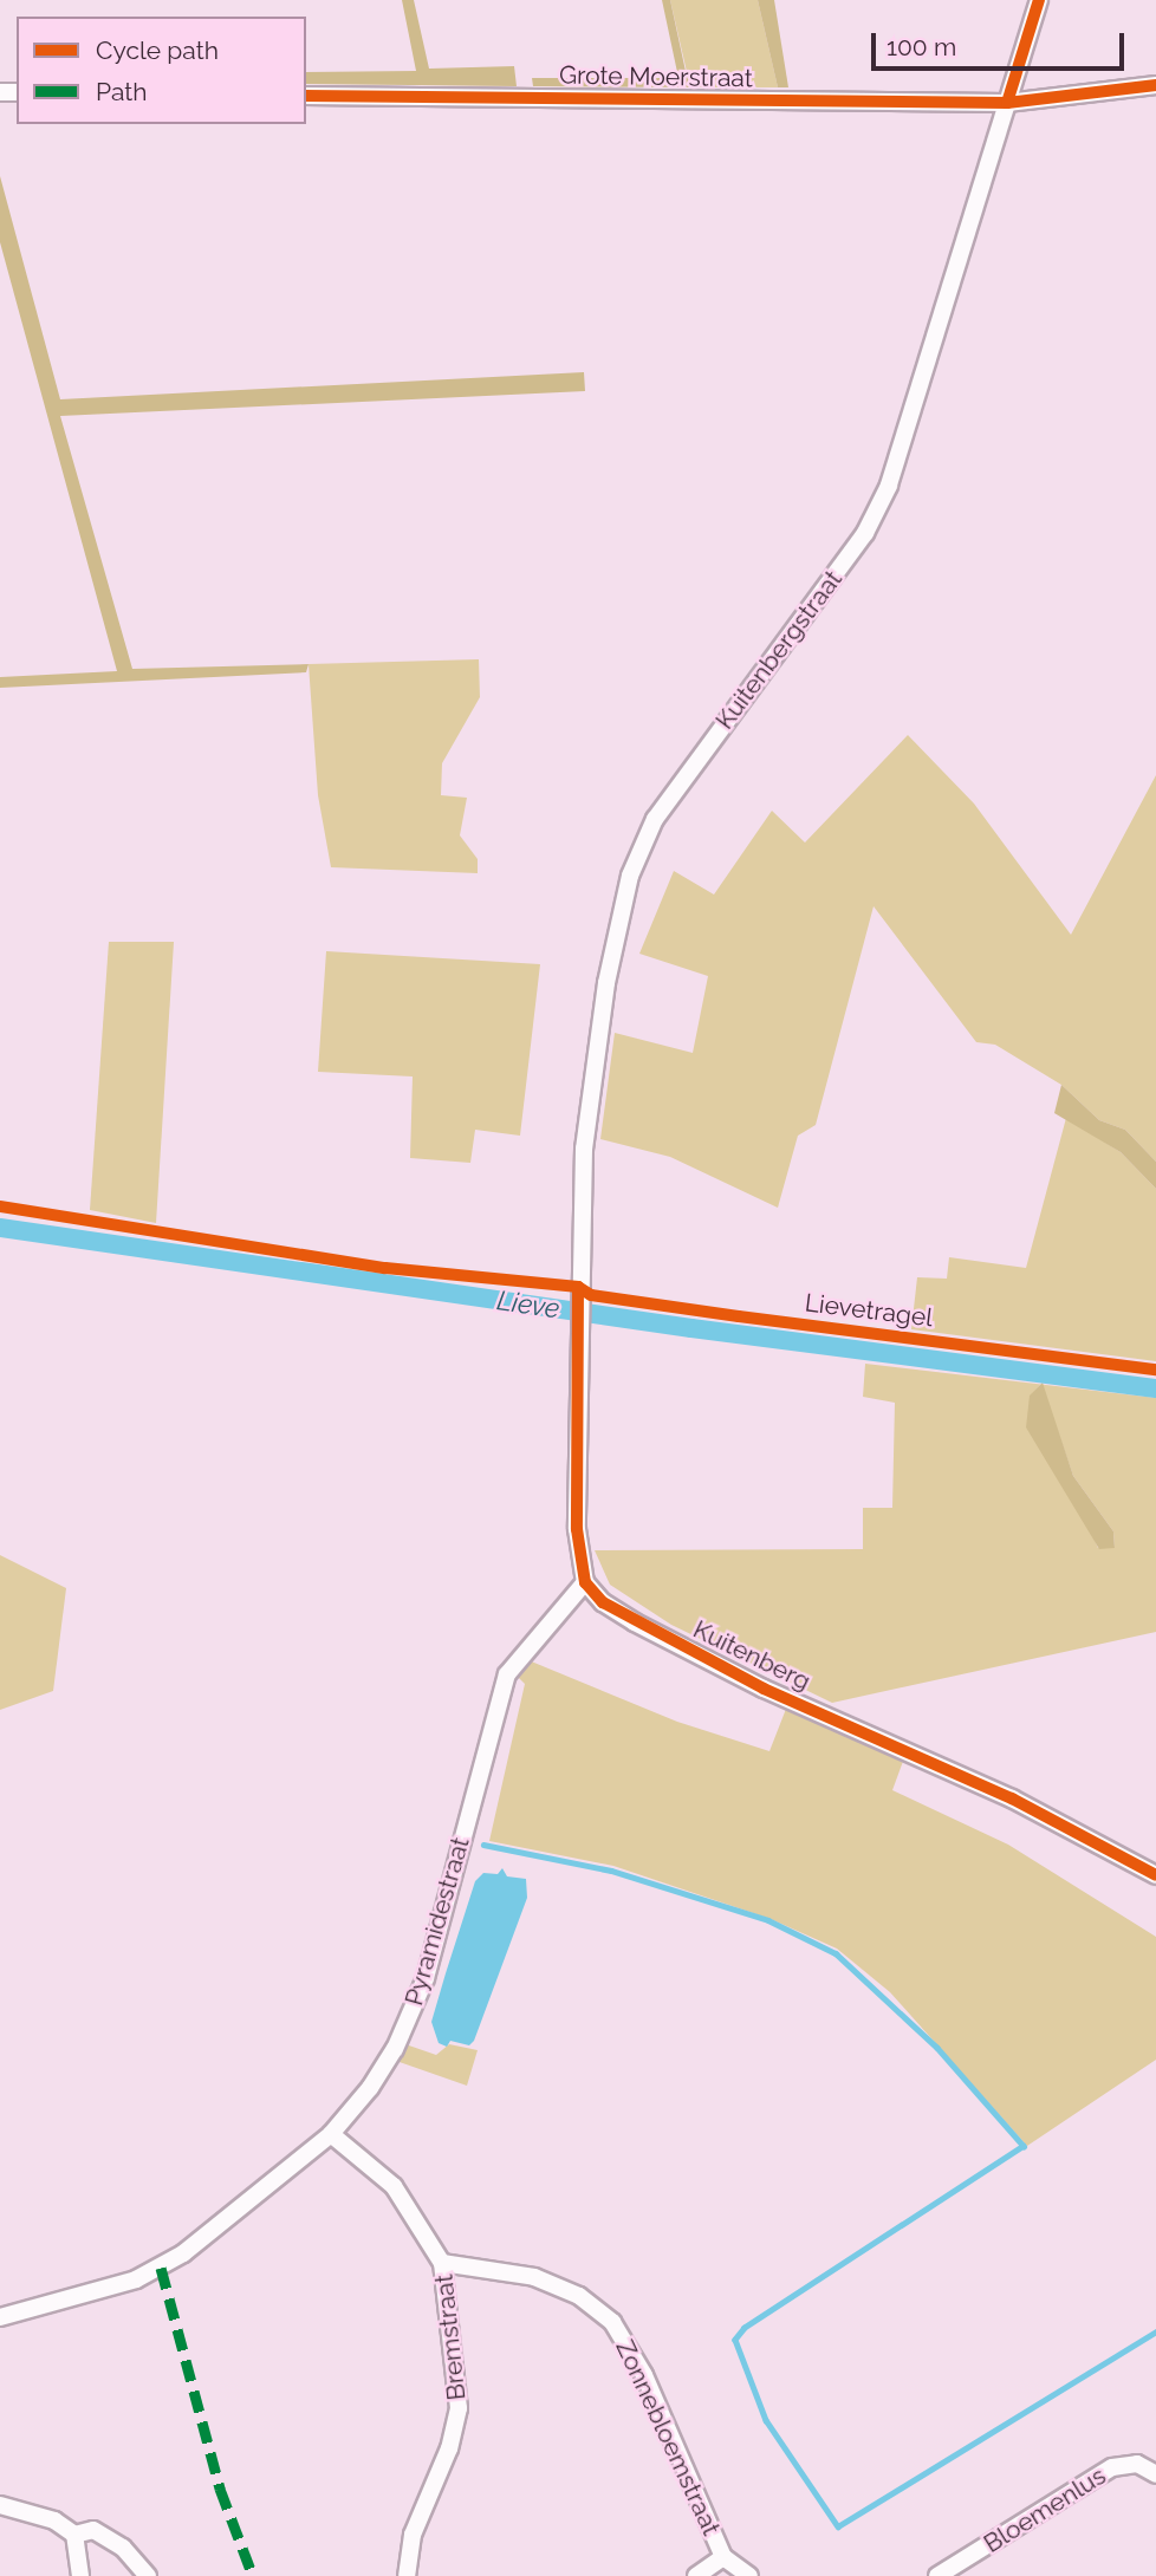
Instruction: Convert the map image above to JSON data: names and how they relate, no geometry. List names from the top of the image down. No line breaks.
{"streets":{"street":["Grote Moerstraat","Kuitenbergstraat","Kuitenberg","Pyramidestraat","Bremstraat","Zonnebloemstraat","Bloemenlus"],"cycle path":["Lievetragel"]},"crossings":[["Grote Moerstraat","Kuitenbergstraat"],["Kuitenbergstraat","Kuitenberg"],["Kuitenbergstraat","Pyramidestraat"],["Kuitenberg","Pyramidestraat"],["Pyramidestraat","Bremstraat"],["Bremstraat","Zonnebloemstraat"]],"water":["Lieve"],"legend":["Cycle path","Path"],"scale_bar":"100 m"}
